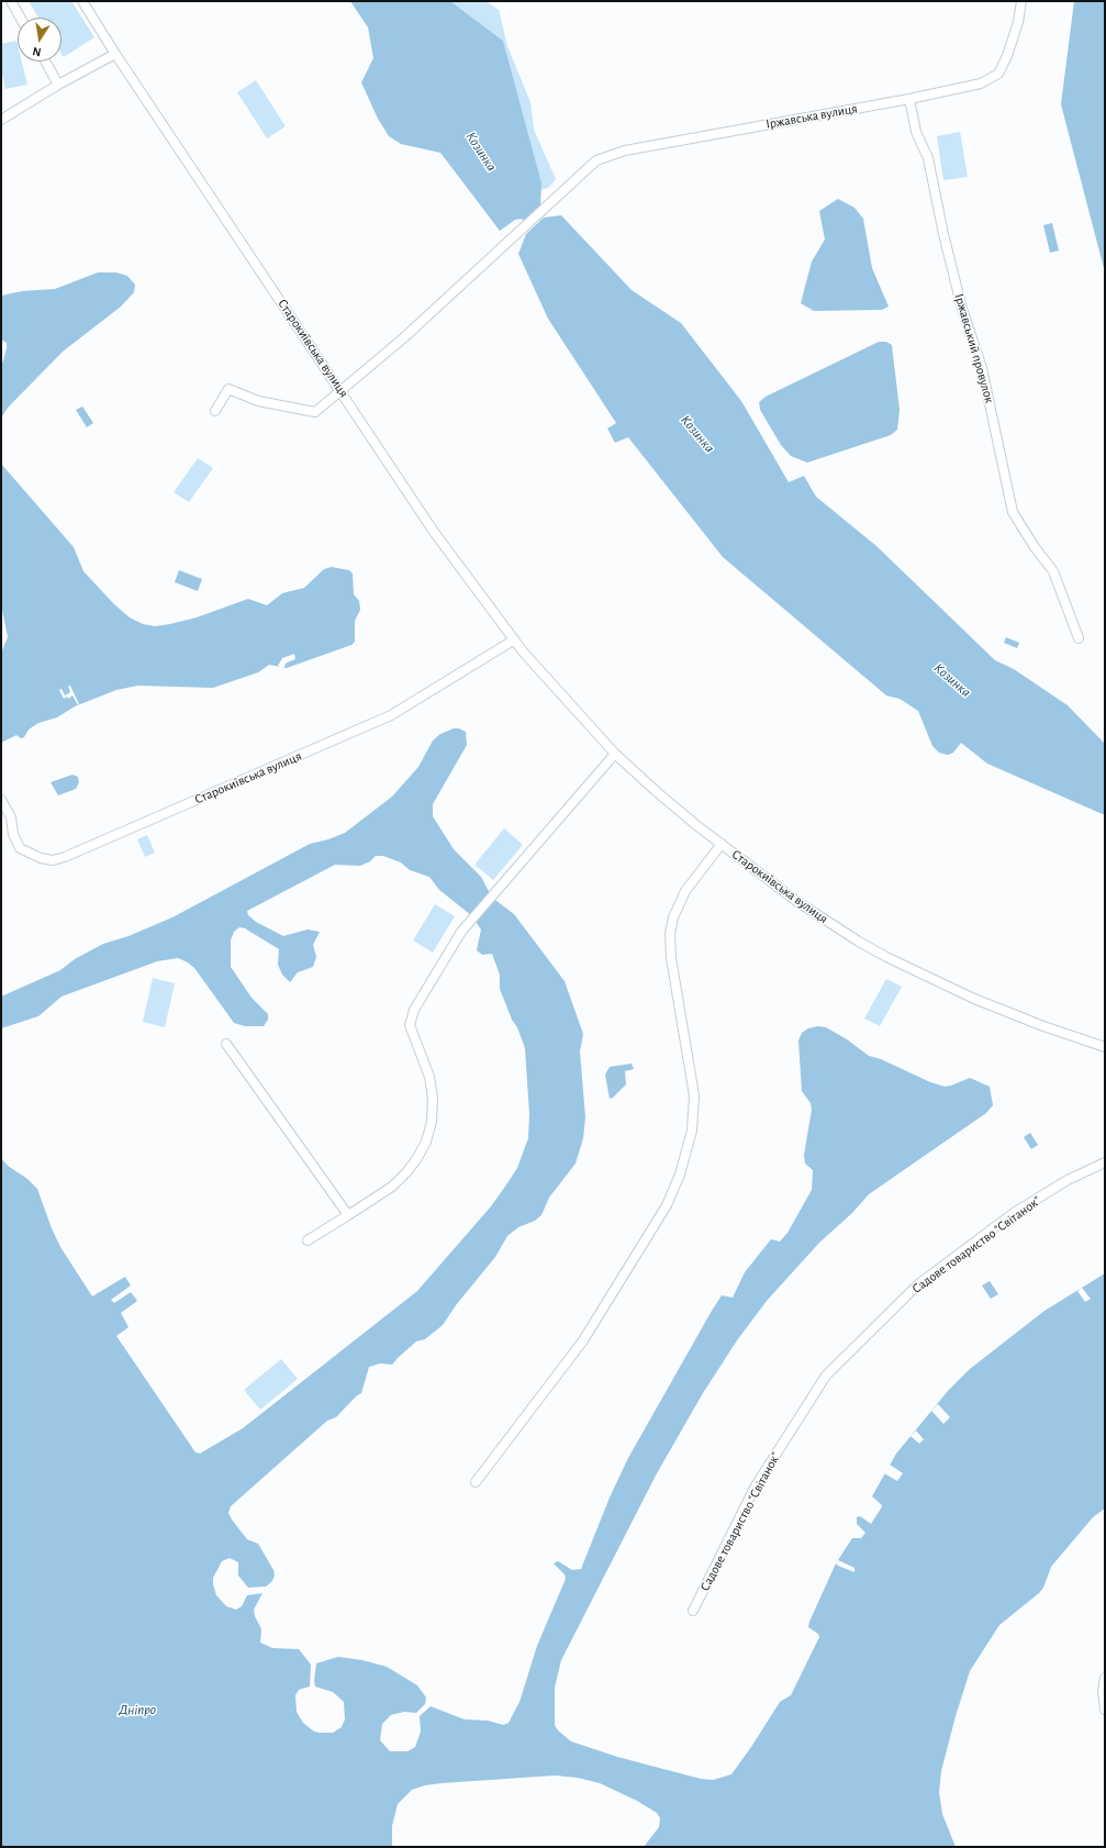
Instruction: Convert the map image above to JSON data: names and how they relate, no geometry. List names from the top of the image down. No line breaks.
{"streets":{"street":["Іржавська вулиця","Старокиївська вулиця","Іржавський провулок","Садове товариство \"Світанок\""]},"crossings":[["Іржавська вулиця","Старокиївська вулиця"],["Іржавська вулиця","Іржавський провулок"]],"water":["Козинка","Дніпро"],"north":"bottom"}
